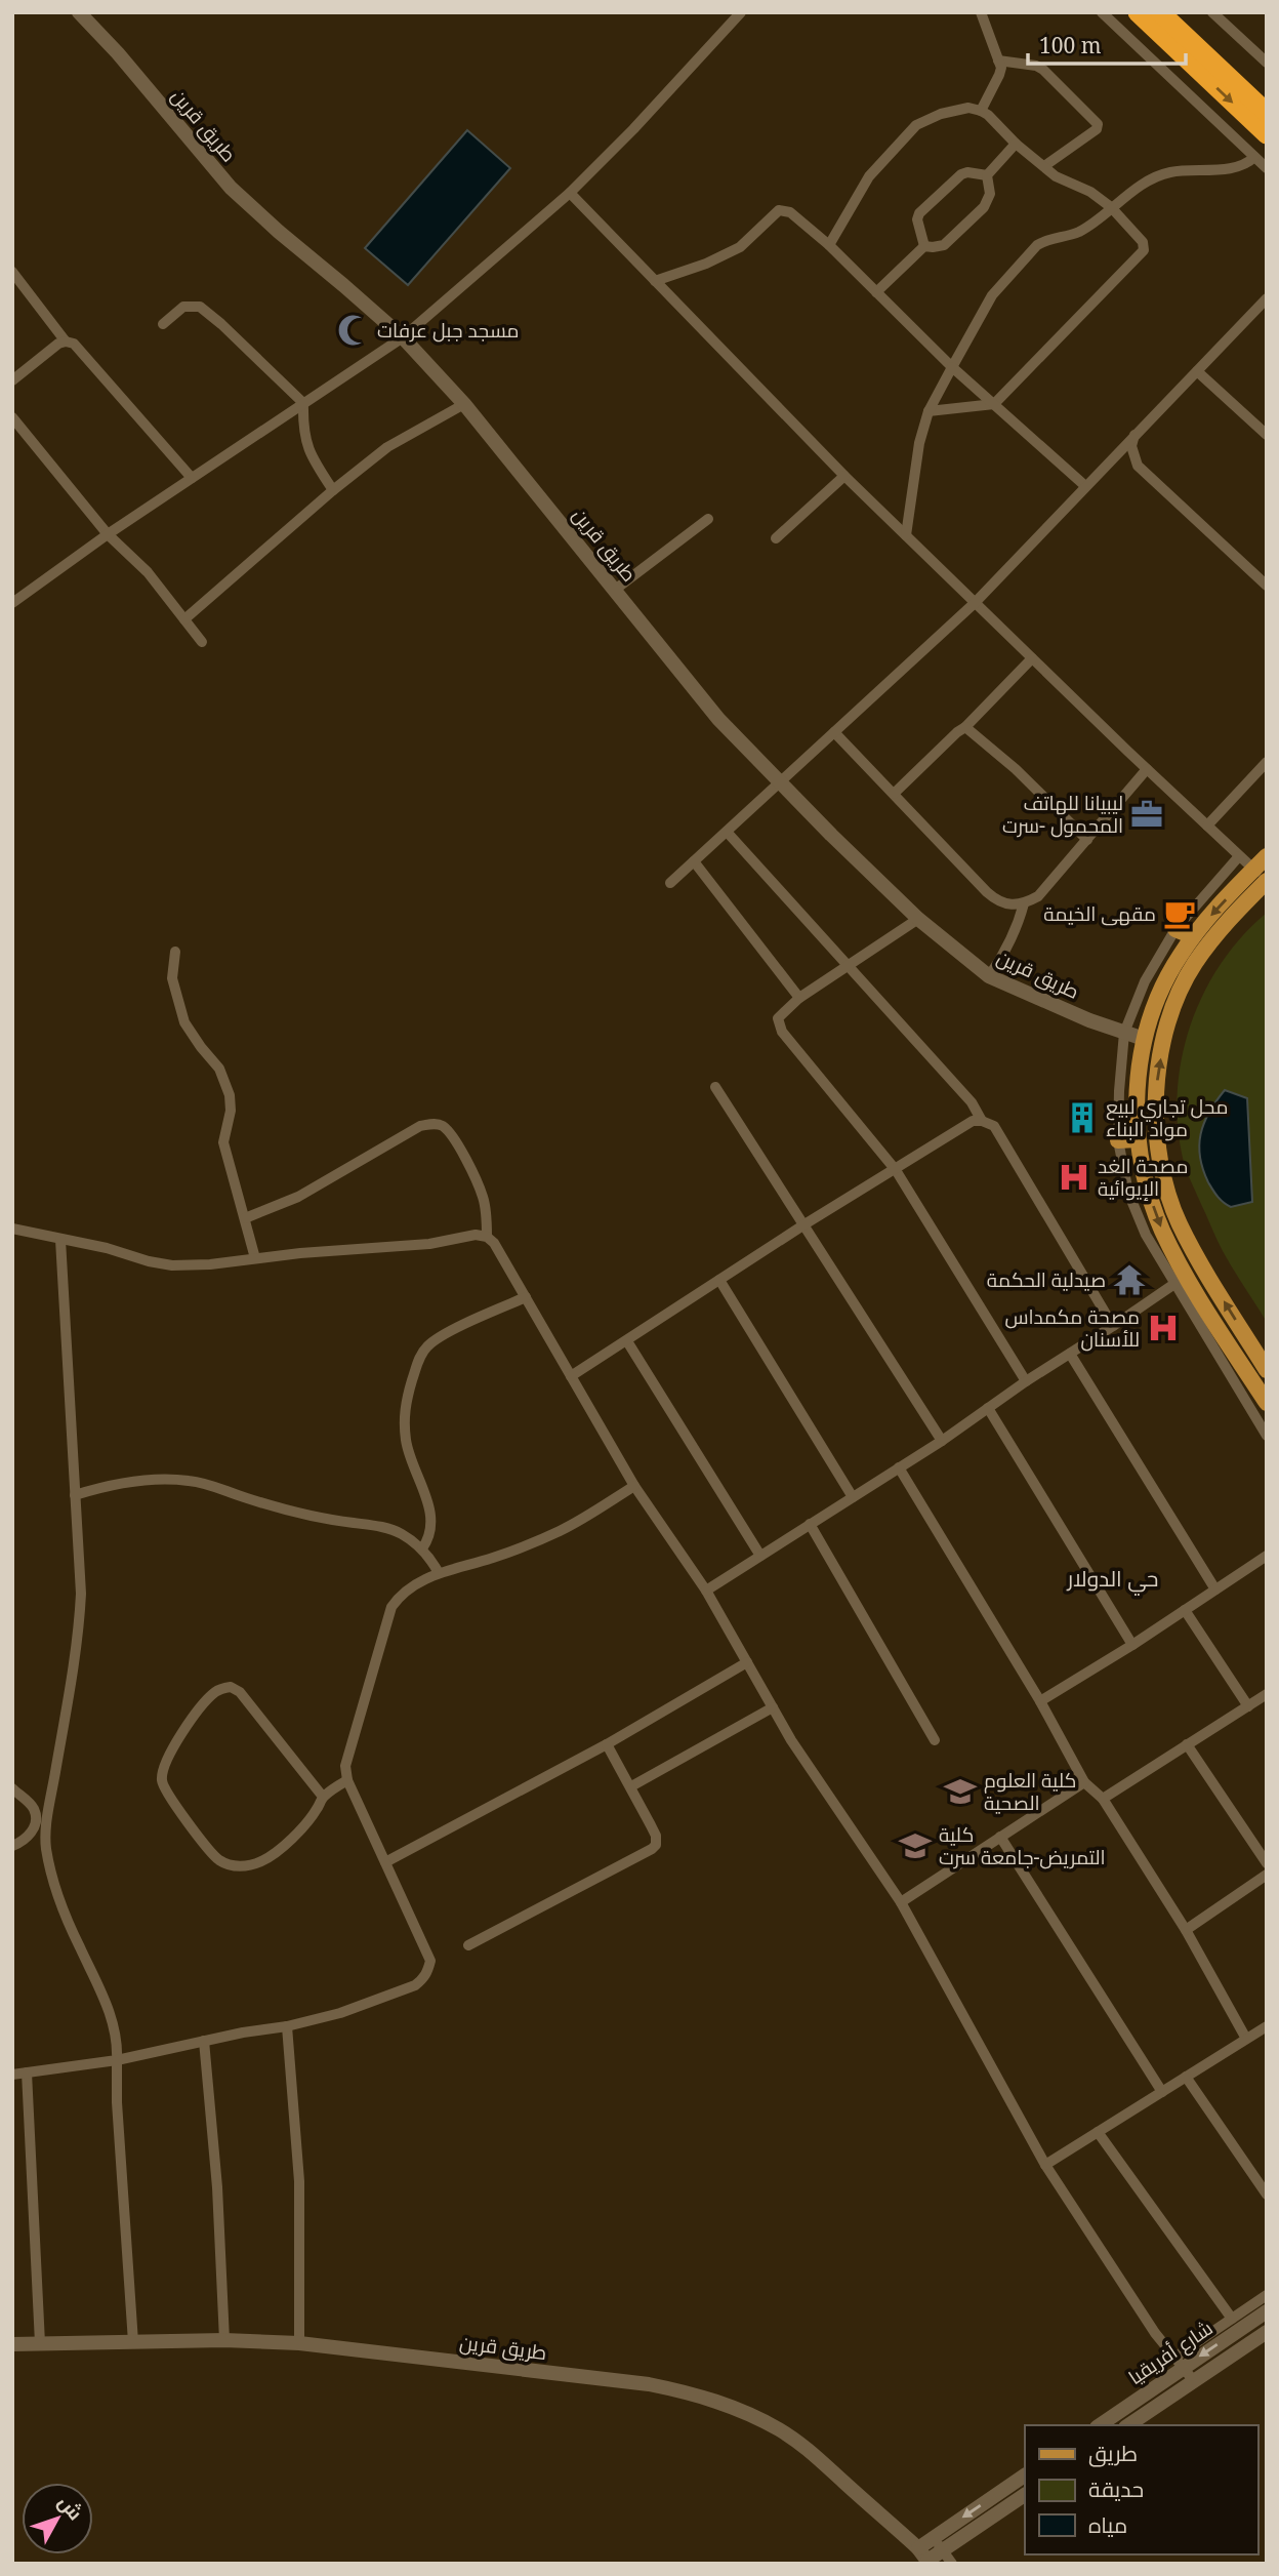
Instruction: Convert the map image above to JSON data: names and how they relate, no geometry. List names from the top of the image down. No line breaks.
{"streets":{"street":["طريق قرين","شارع أفريقيا"]},"districts":["حي الدولار"],"places":{"mosque":["مسجد جبل عرفات"],"office":["ليبيانا للهاتف المحمول -سرت"],"cafe":["مقهى الخيمة"],"building":["محل تجاري لبيع مواد البناء"],"hospital":["مصحة الغد الإيوائية","مصحة مكمداس للأسنان"],"temple":["صيدلية الحكمة"],"school or university":["كلية العلوم الصحية","كلية التمريض-جامعة سرت"]},"legend":["طريق","حديقة","مياه"],"scale_bar":"100 m","north":"top right"}
